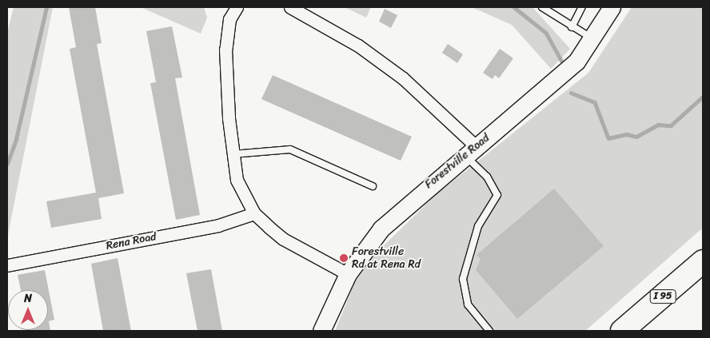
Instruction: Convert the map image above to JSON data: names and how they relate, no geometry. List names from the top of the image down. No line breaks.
{"streets":{"highway":["I 95"],"main road":["Forestville Road"],"street":["Rena Road"]},"places":["Forestville Rd at Rena Rd"],"north":"top"}
